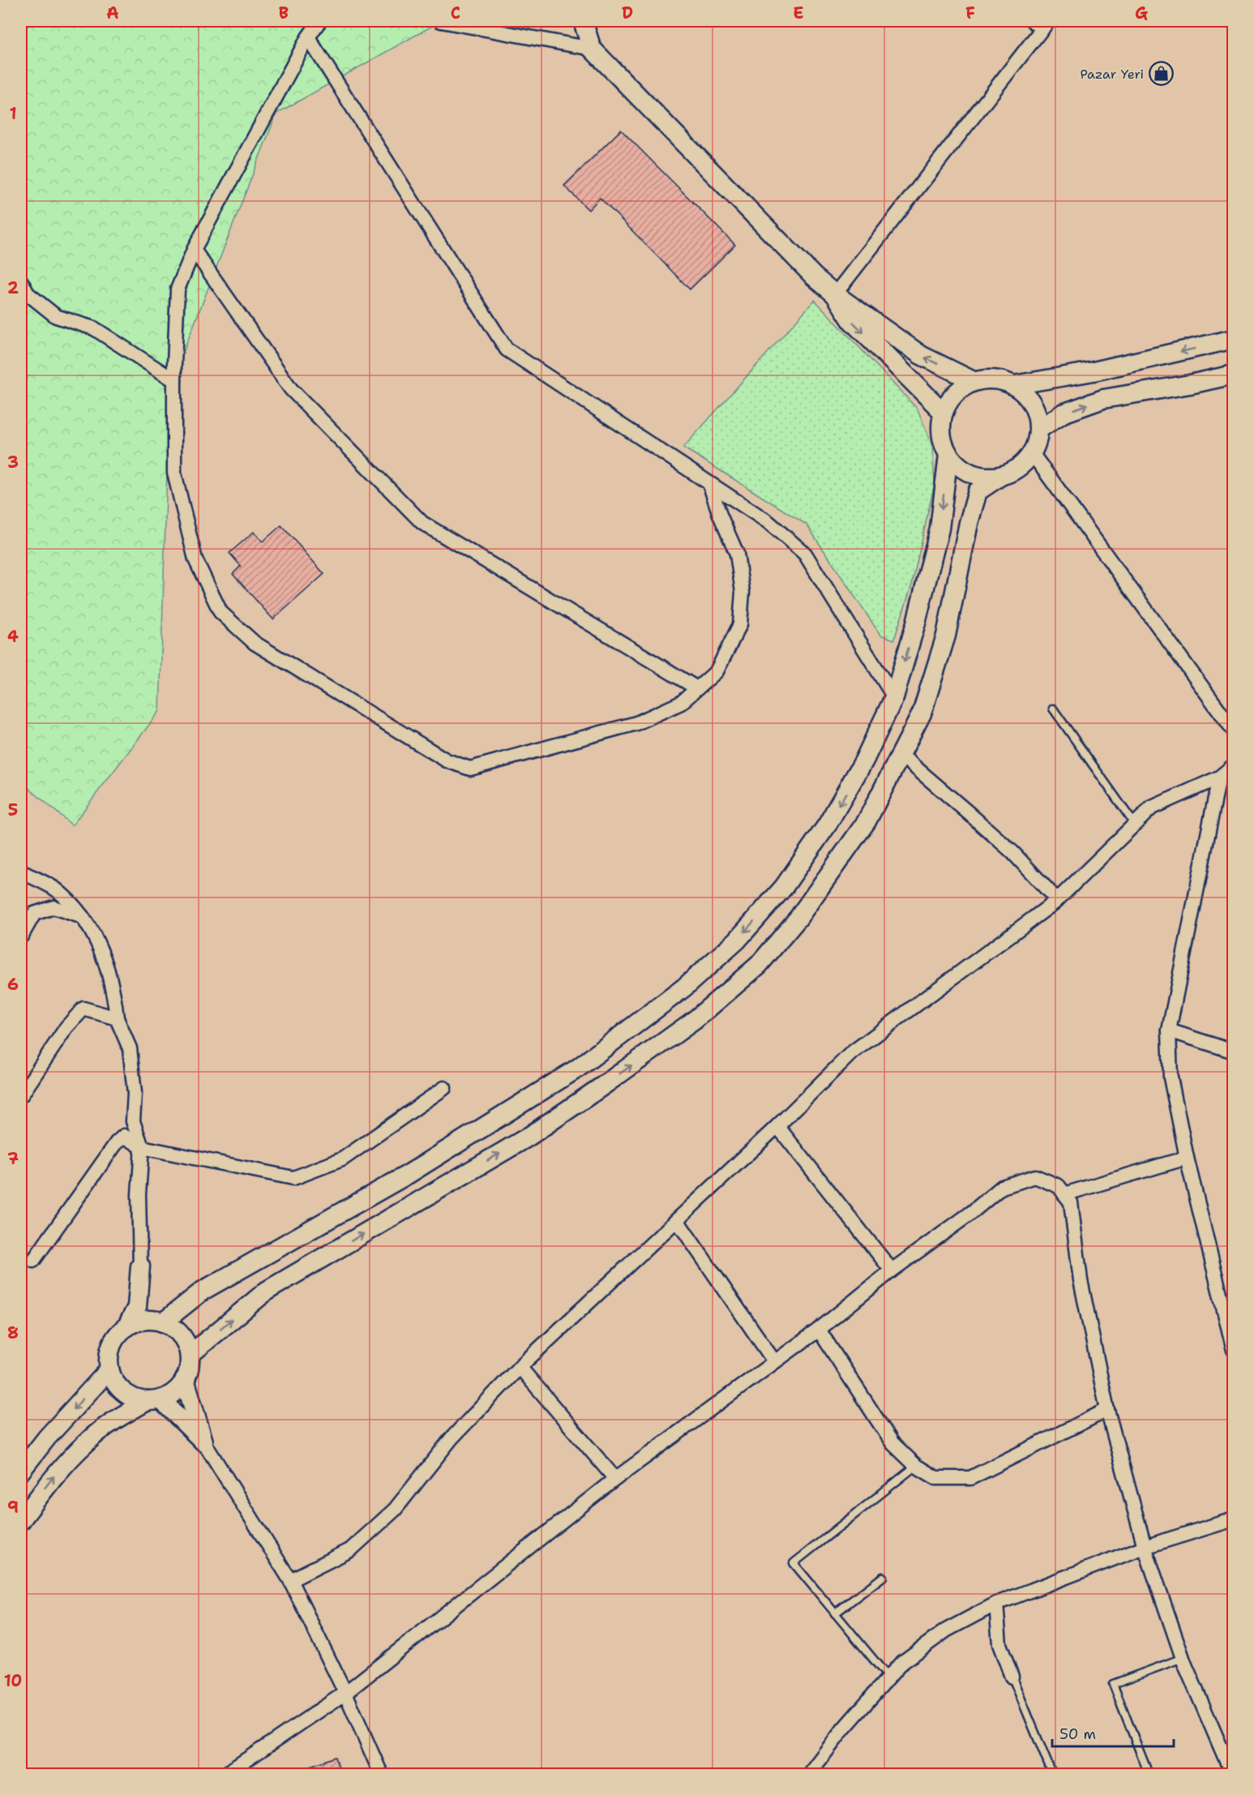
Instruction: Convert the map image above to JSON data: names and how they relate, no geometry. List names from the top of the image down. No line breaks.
{"places":{"shop":["Pazar Yeri"]},"scale_bar":"50 m","grid":{"columns":["A","B","C","D","E","F","G"],"rows":["1","2","3","4","5","6","7","8","9","10"]}}
